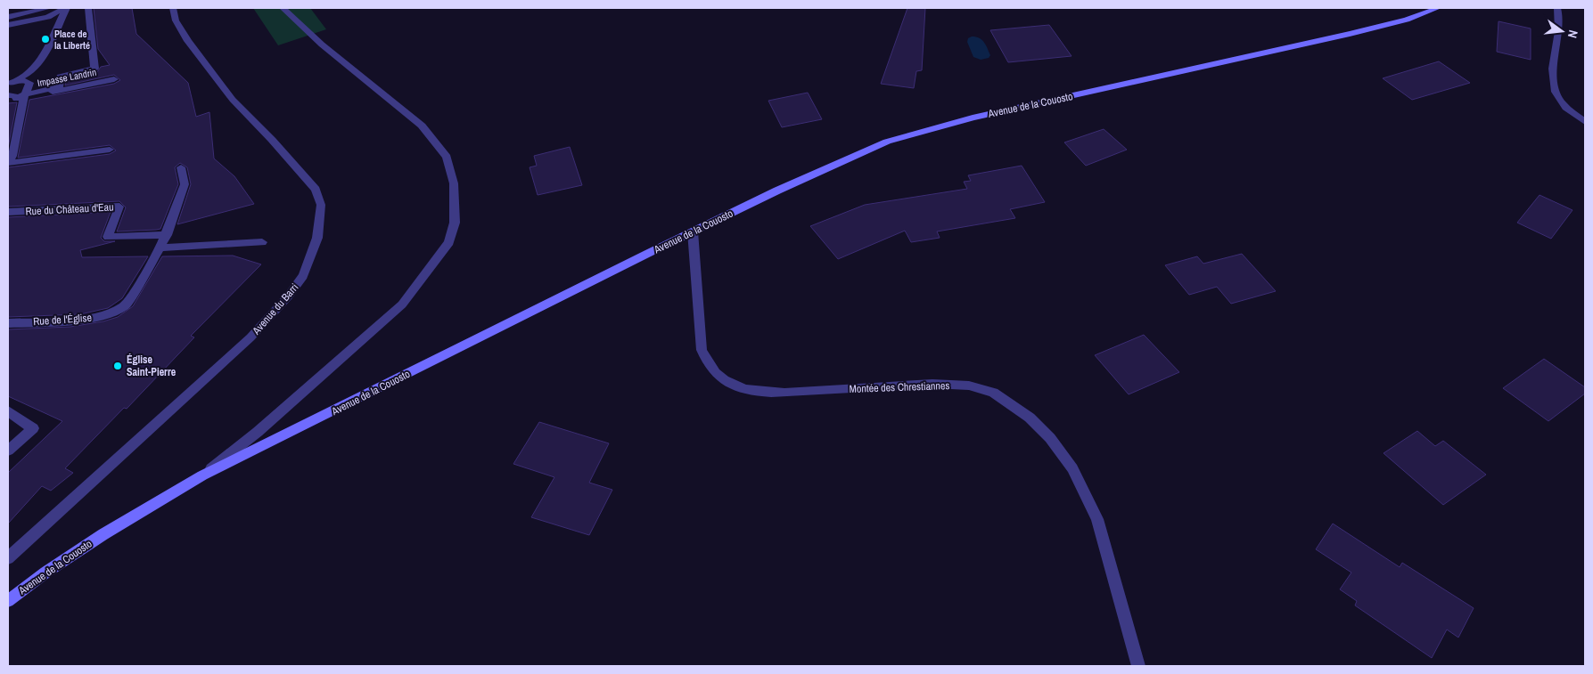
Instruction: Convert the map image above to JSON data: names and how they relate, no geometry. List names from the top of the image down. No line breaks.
{"streets":{"main road":["Avenue de la Couosto"],"street":["Impasse Landrin","Rue du Château d'Eau","Avenue du Barri","Rue de l'Église","Montée des Chrestiannes"]},"crossings":[["Avenue de la Couosto","Montée des Chrestiannes"]],"places":["Place de la Liberté","Église Saint-Pierre"],"north":"right"}
